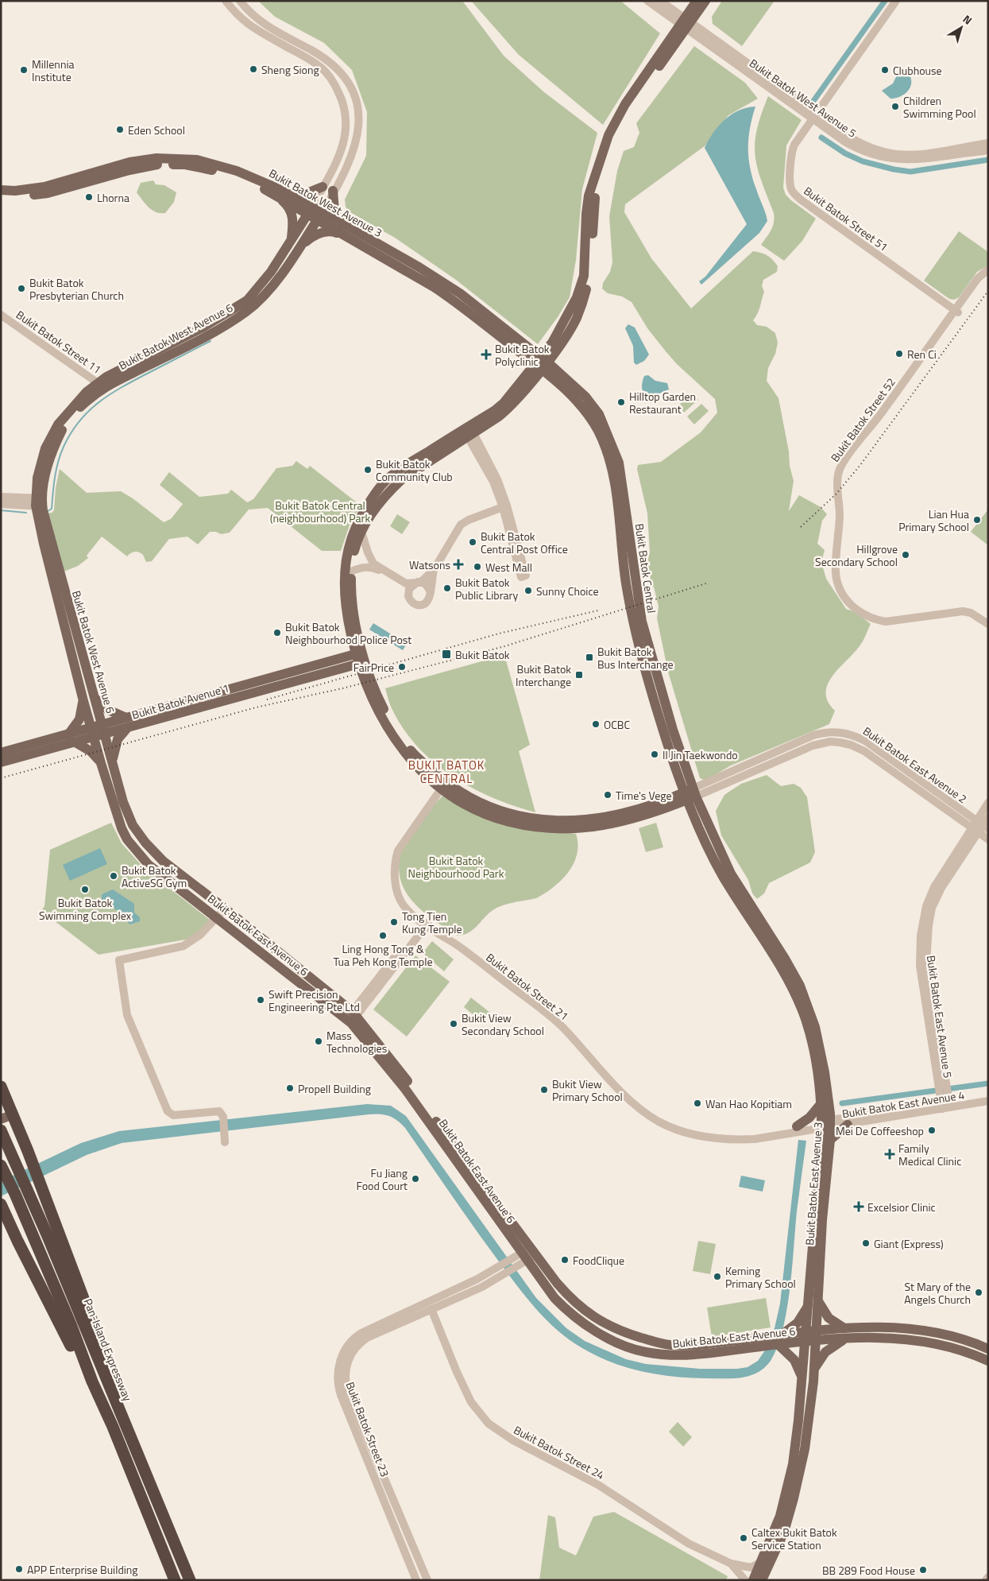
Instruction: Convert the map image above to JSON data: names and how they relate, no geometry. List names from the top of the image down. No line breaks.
{"streets":{"highway":["Pan-Island Expressway"],"main road":["Bukit Batok West Avenue 3","Bukit Batok West Avenue 6","Bukit Batok Central","Bukit Batok Avenue 1","Bukit Batok East Avenue 6","Bukit Batok East Avenue 3"],"street":["Bukit Batok West Avenue 5","Bukit Batok Street 51","Bukit Batok Street 11","Bukit Batok Street 52","Bukit Batok East Avenue 2","Bukit Batok Street 21","Bukit Batok East Avenue 5","Bukit Batok East Avenue 4","Bukit Batok Street 23","Bukit Batok Street 24"]},"crossings":[["Bukit Batok West Avenue 5","Bukit Batok Street 51"],["Bukit Batok West Avenue 3","Bukit Batok West Avenue 6"],["Bukit Batok West Avenue 3","Bukit Batok Central"],["Bukit Batok Street 51","Bukit Batok Street 52"],["Bukit Batok West Avenue 6","Bukit Batok Street 11"],["Bukit Batok West Avenue 6","Bukit Batok Avenue 1"],["Bukit Batok West Avenue 6","Bukit Batok East Avenue 6"],["Bukit Batok Central","Bukit Batok East Avenue 2"],["Bukit Batok Central","Bukit Batok East Avenue 3"],["Bukit Batok Avenue 1","Bukit Batok East Avenue 6"],["Bukit Batok East Avenue 2","Bukit Batok East Avenue 5"],["Bukit Batok East Avenue 2","Bukit Batok East Avenue 3"],["Bukit Batok East Avenue 6","Bukit Batok East Avenue 3"],["Bukit Batok East Avenue 6","Bukit Batok Street 23"],["Bukit Batok Street 21","Bukit Batok East Avenue 4"],["Bukit Batok Street 21","Bukit Batok East Avenue 3"],["Bukit Batok East Avenue 5","Bukit Batok East Avenue 4"],["Bukit Batok East Avenue 4","Bukit Batok East Avenue 3"],["Bukit Batok East Avenue 3","Bukit Batok Street 24"],["Bukit Batok Street 23","Bukit Batok Street 24"]],"districts":["BUKIT BATOK CENTRAL"],"parks":["Bukit Batok Central (neighbourhood) Park","Bukit Batok Neighbourhood Park"],"places":{"other":["Sheng Siong","Millennia Institute","Clubhouse","Children Swimming Pool","Eden School","Lhorna","Bukit Batok Presbyterian Church","Ren Ci","Hilltop Garden Restaurant","Bukit Batok Community Club","Lian Hua Primary School","Bukit Batok Central Post Office","Hillgrove Secondary School","West Mall","Bukit Batok Public Library","Sunny Choice","Bukit Batok Neighbourhood Police Post","FairPrice","OCBC","Il Jin Taekwondo","Time's Vege","Bukit Batok ActiveSG Gym","Bukit Batok Swimming Complex","Tong Tien Kung Temple","Ling Hong Tong & Tua Peh Kong Temple","Swift Precision Engineering Pte Ltd","Bukit View Secondary School","Mass Technologies","Propell Building","Bukit View Primary School","Wan Hao Kopitiam","Mei De Coffeeshop","Fu Jiang Food Court","Giant (Express)","FoodClique","Keming Primary School","St Mary of the Angels Church","Caltex Bukit Batok Service Station","APP Enterprise Building","BB 289 Food House"],"health":["Bukit Batok Polyclinic","Watsons","Family Medical Clinic","Excelsior Clinic"],"transit":["Bukit Batok","Bukit Batok Bus Interchange","Bukit Batok Interchange"]},"north":"top right"}
